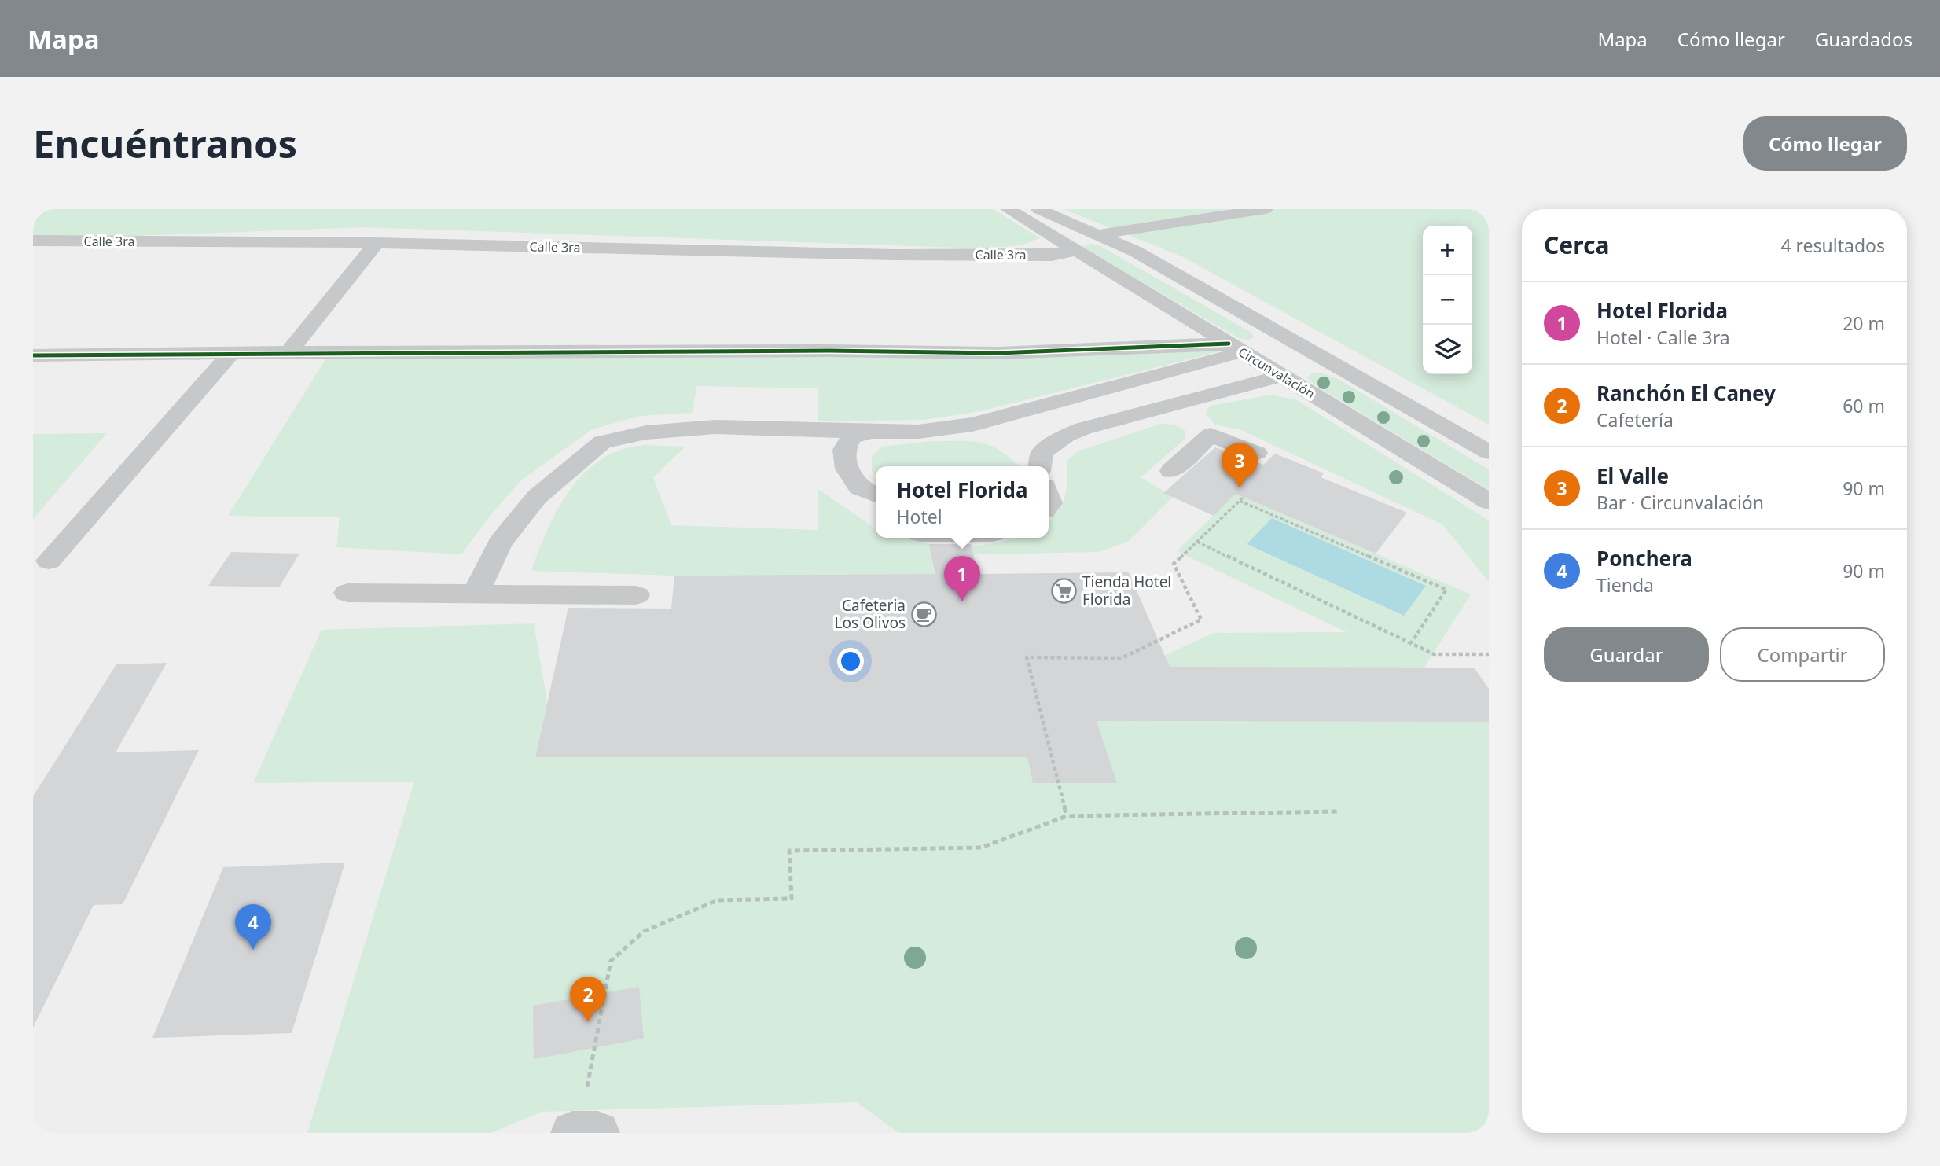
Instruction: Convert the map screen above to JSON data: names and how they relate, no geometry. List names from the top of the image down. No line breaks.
{"streets":{"street":["Calle 3ra","Circunvalación"]},"crossings":[["Calle 3ra","Circunvalación"]],"places":{"supermarket":["Tienda Hotel Florida"],"cafe":["Cafeteria Los Olivos"]},"page":{"header":"Mapa","nav":["Mapa","Cómo llegar","Guardados"],"buttons":["Cómo llegar",["Guardar","Compartir"]],"title":"Encuéntranos","heading":["Cerca","4 resultados"],"map_buttons":["+","−"],"list":[{"mark":"1","name":"Hotel Florida","note":"Hotel · Calle 3ra","value":"20 m"},{"mark":"2","name":"Ranchón El Caney","note":"Cafetería","value":"60 m"},{"mark":"3","name":"El Valle","note":"Bar · Circunvalación","value":"90 m"},{"mark":"4","name":"Ponchera","note":"Tienda","value":"90 m"}],"pins":["3","1","4","2"],"popup":["Hotel Florida","Hotel"]}}
